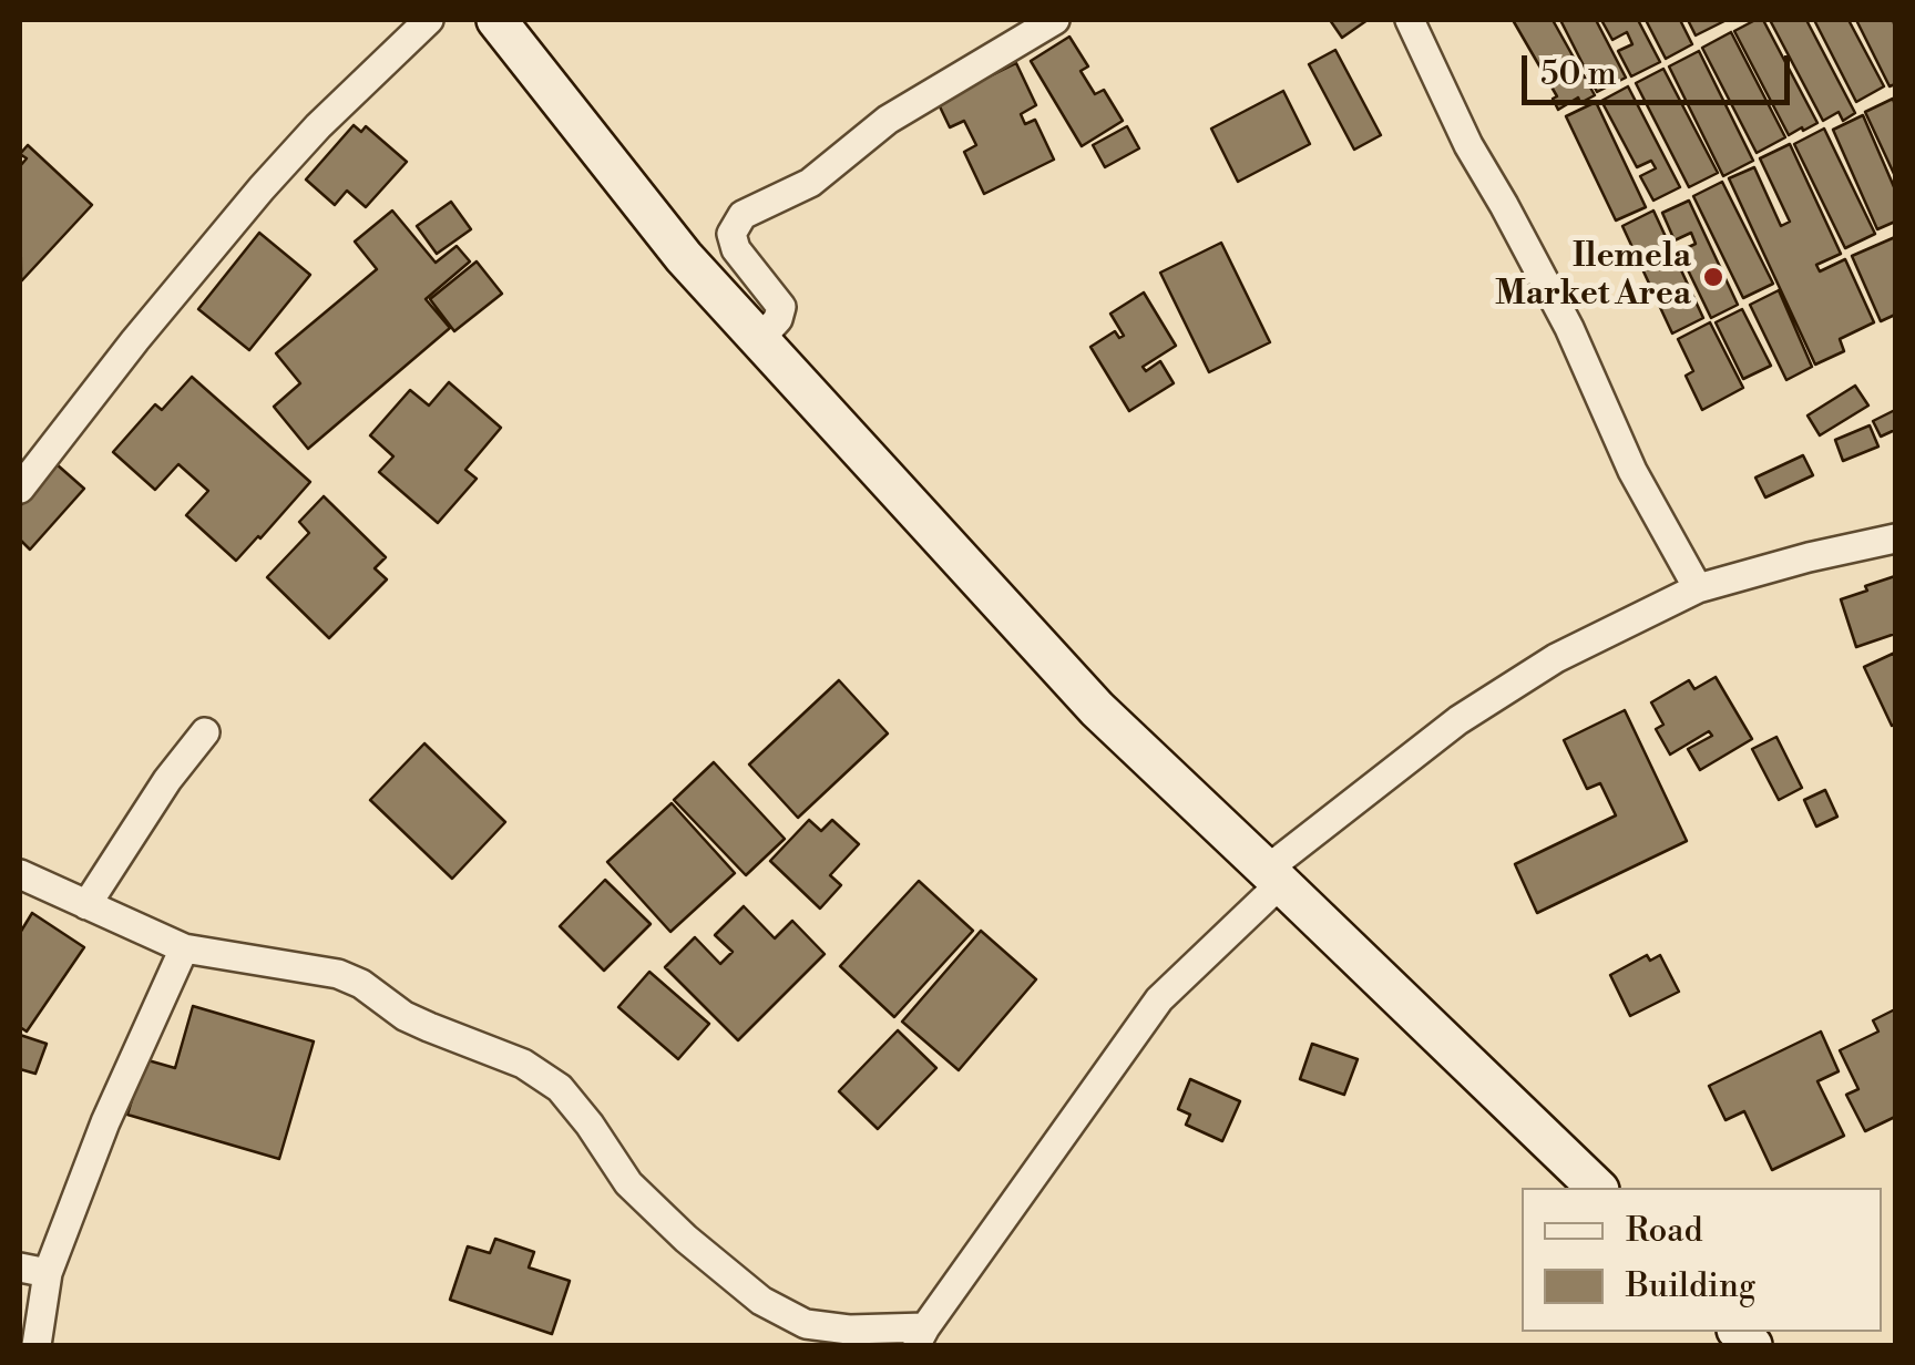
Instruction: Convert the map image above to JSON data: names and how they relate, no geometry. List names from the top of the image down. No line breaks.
{"places":["Ilemela Market Area"],"legend":["Road","Building"],"scale_bar":"50 m"}
